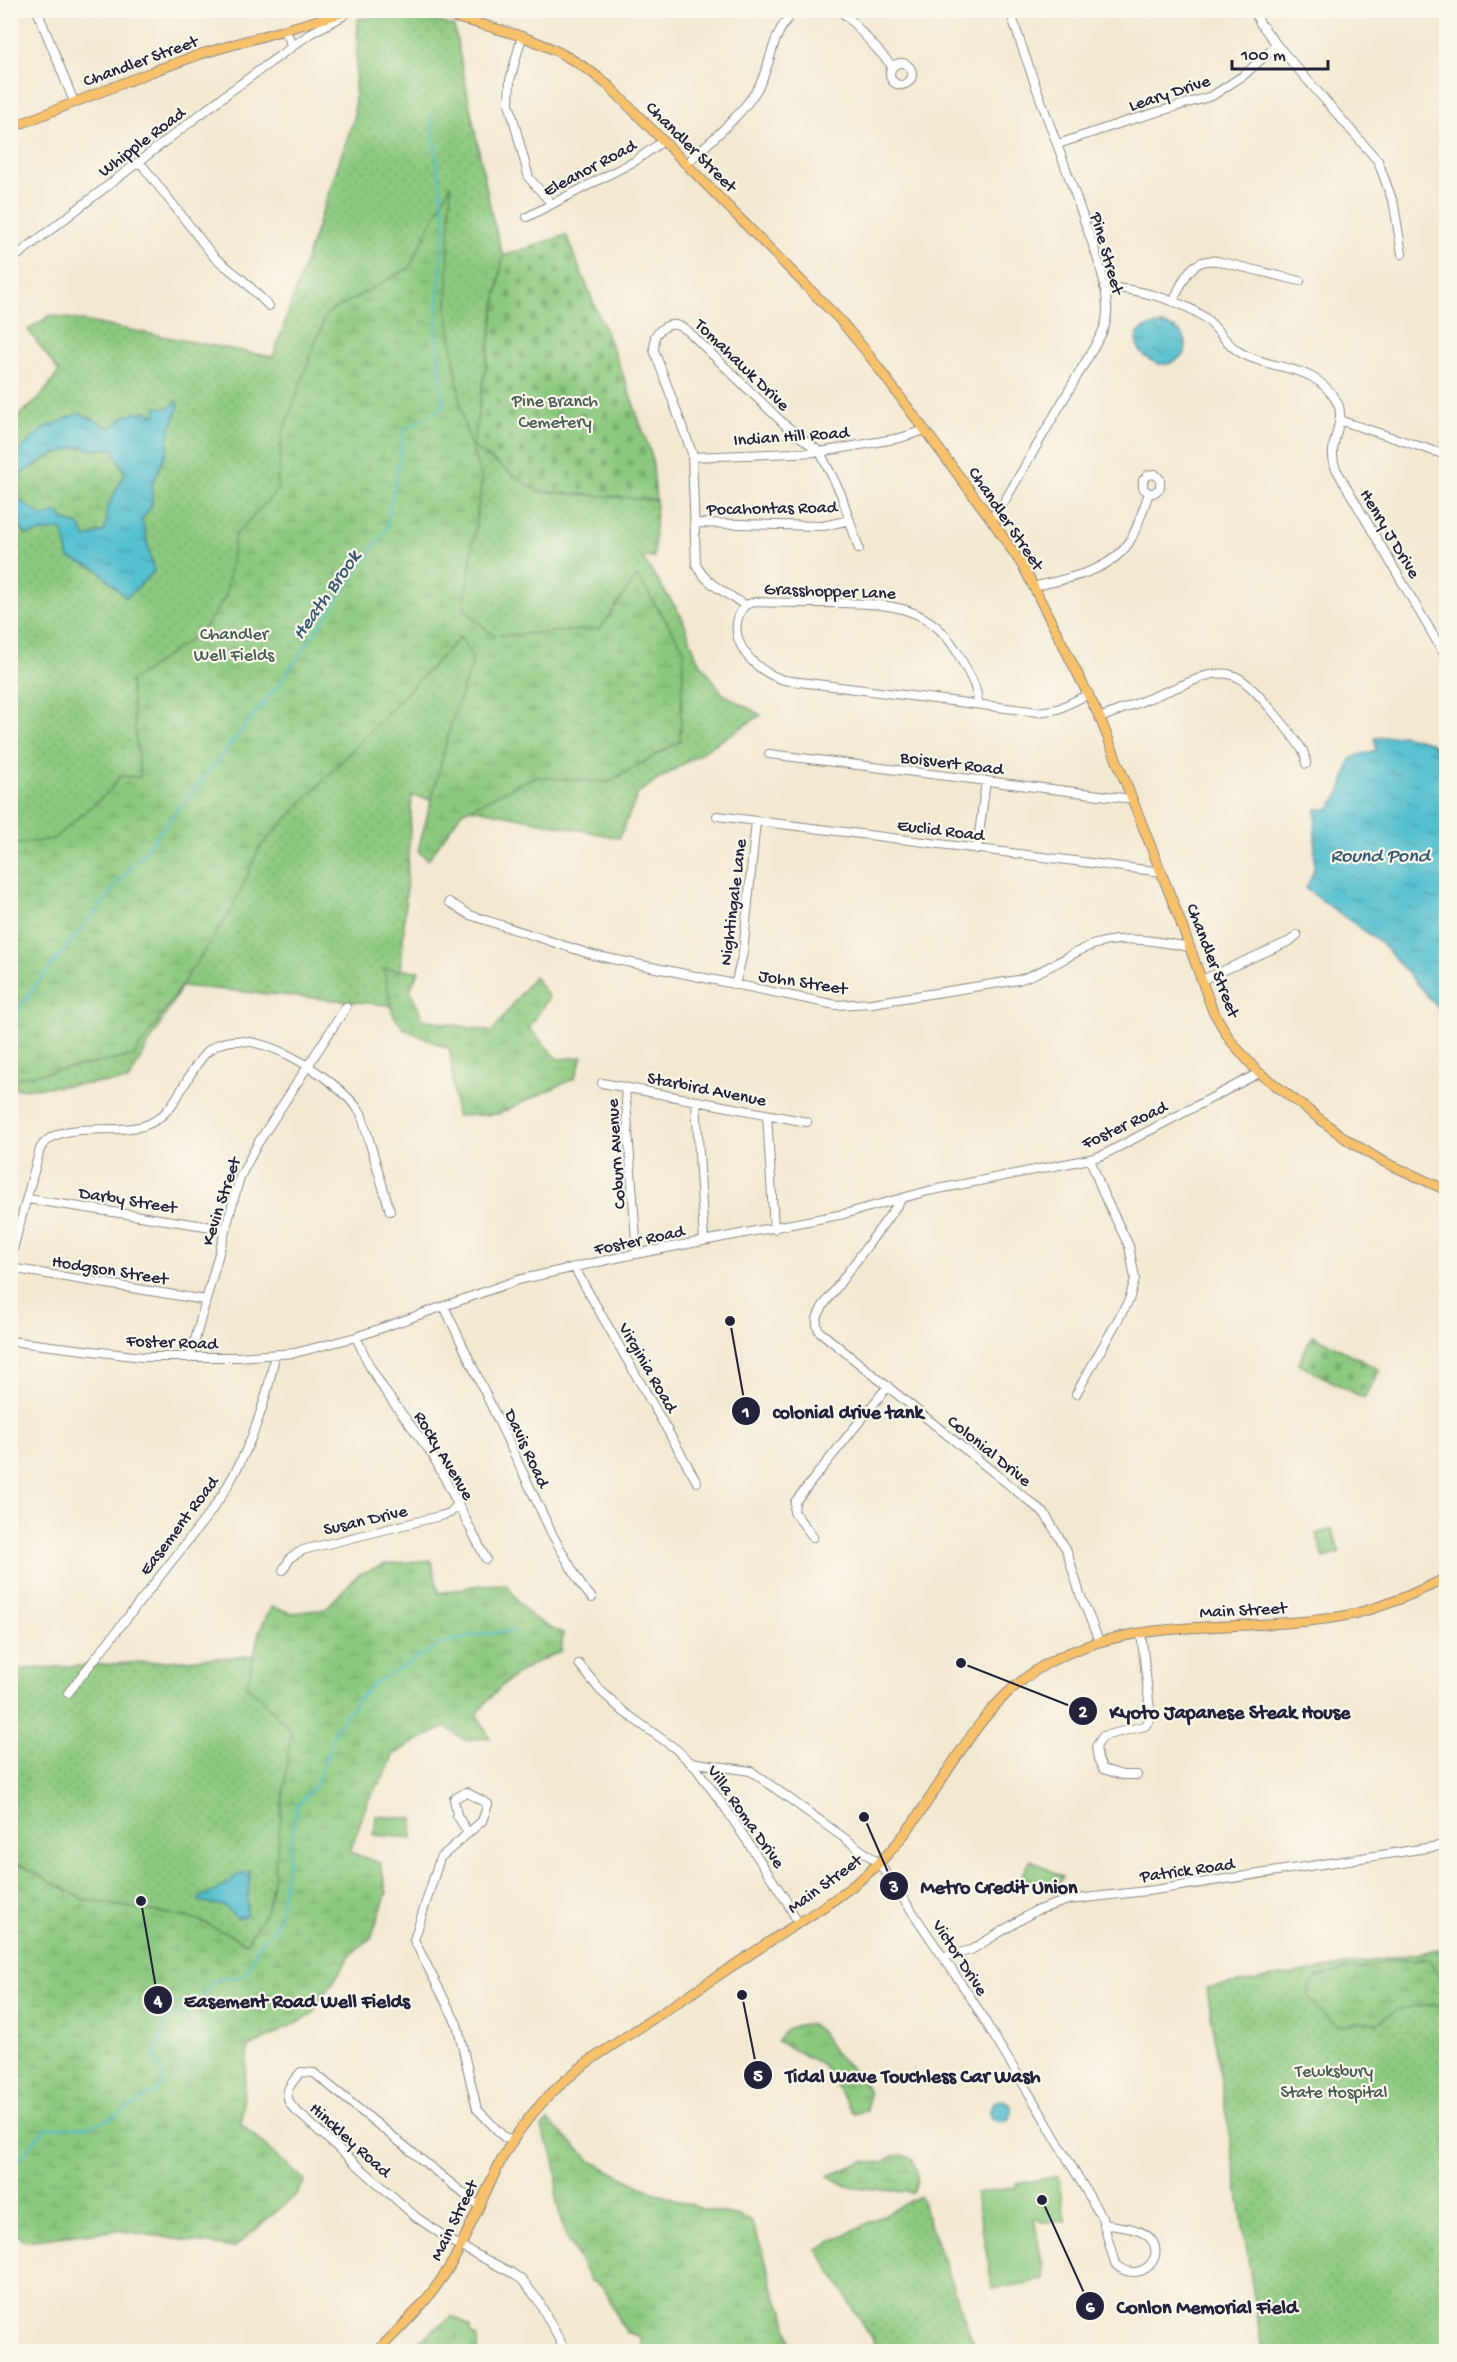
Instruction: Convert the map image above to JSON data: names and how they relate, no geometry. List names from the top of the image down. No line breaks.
{"streets":{"main road":["Chandler Street","Main Street"],"street":["Leary Drive","Whipple Road","Eleanor Road","Pine Street","Tomahawk Drive","Indian Hill Road","Pocahontas Road","Henry J Drive","Grasshopper Lane","Boisvert Road","Euclid Road","Nightingale Lane","John Street","Starbird Avenue","Foster Road","Coburn Avenue","Darby Street","Kevin Street","Hodgson Street","Virginia Road","Davis Road","Colonial Drive","Rocky Avenue","Susan Drive","Easement Road","Villa Roma Drive","Patrick Road","Victor Drive","Hinckley Road"]},"crossings":[["Chandler Street","Whipple Road"],["Chandler Street","Eleanor Road"],["Chandler Street","Pine Street"],["Chandler Street","Indian Hill Road"],["Chandler Street","Grasshopper Lane"],["Chandler Street","Boisvert Road"],["Chandler Street","Euclid Road"],["Chandler Street","John Street"],["Chandler Street","Foster Road"],["Leary Drive","Pine Street"],["Tomahawk Drive","Indian Hill Road"],["Tomahawk Drive","Pocahontas Road"],["Tomahawk Drive","Grasshopper Lane"],["Euclid Road","Nightingale Lane"],["Nightingale Lane","John Street"],["Starbird Avenue","Coburn Avenue"],["Foster Road","Coburn Avenue"],["Foster Road","Kevin Street"],["Foster Road","Virginia Road"],["Foster Road","Davis Road"],["Foster Road","Colonial Drive"],["Foster Road","Rocky Avenue"],["Foster Road","Easement Road"],["Darby Street","Kevin Street"],["Kevin Street","Hodgson Street"],["Colonial Drive","Main Street"],["Rocky Avenue","Susan Drive"],["Main Street","Villa Roma Drive"],["Main Street","Victor Drive"],["Main Street","Hinckley Road"],["Villa Roma Drive","Victor Drive"],["Patrick Road","Victor Drive"]],"water":["Heath Brook","Round Pond"],"parks":["Pine Branch Cemetery","Chandler Well Fields","Tewksbury State Hospital"],"places":["colonial drive tank","Kyoto Japanese Steak House","Metro Credit Union","Easement Road Well Fields","Tidal Wave Touchless Car Wash","Conlon Memorial Field"],"scale_bar":"100 m"}
